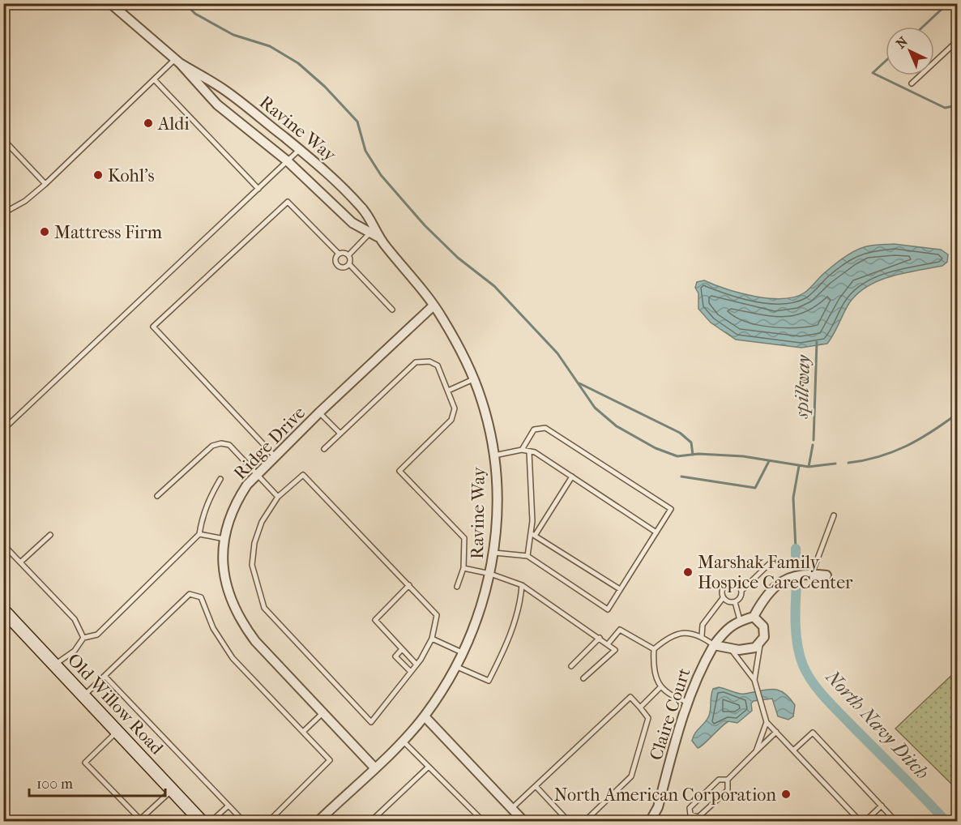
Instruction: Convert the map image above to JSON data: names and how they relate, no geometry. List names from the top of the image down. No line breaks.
{"streets":{"street":["Ravine Way","Ridge Drive","Old Willow Road","Claire Court"]},"crossings":[["Ravine Way","Ridge Drive"]],"water":["spillway","North Navy Ditch"],"places":["Aldi","Kohl's","Mattress Firm","Marshak Family Hospice CareCenter","North American Corporation"],"scale_bar":"100 m","north":"top left"}
